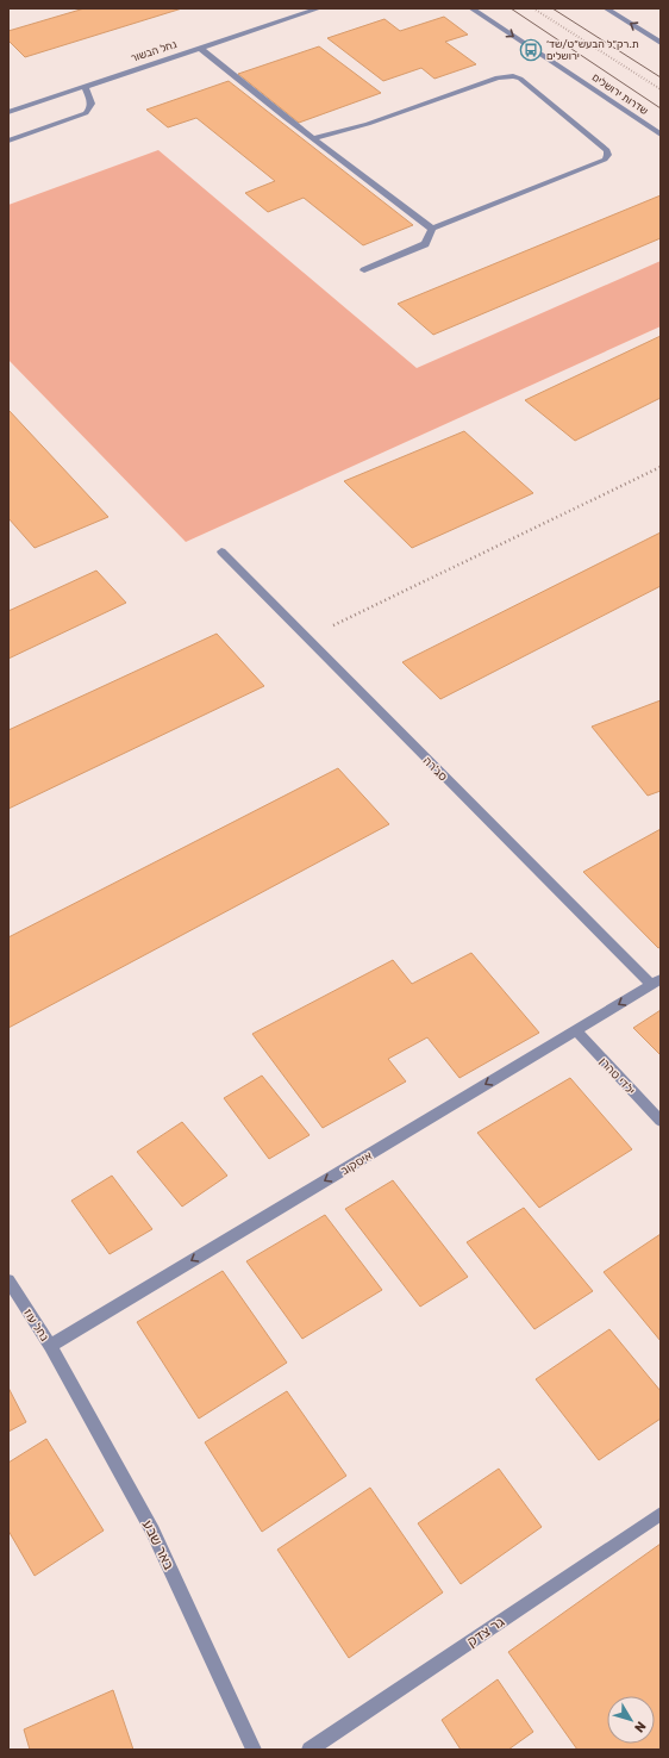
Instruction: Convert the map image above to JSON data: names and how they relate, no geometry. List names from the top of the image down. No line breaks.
{"streets":{"street":["נחל הבשור","שדרות ירושלים","סג'רה","ילדי טהרן","איסקוב","נחל עוז","באר שבע","גר צדק"]},"crossings":[["סג'רה","איסקוב"],["ילדי טהרן","איסקוב"],["איסקוב","נחל עוז"],["איסקוב","באר שבע"],["נחל עוז","באר שבע"]],"one_way":["שדרות ירושלים","איסקוב"],"places":{"bus stop":["ת.רק״ל הבעש״ט/שד׳ ירושלים"]},"north":"bottom right"}
